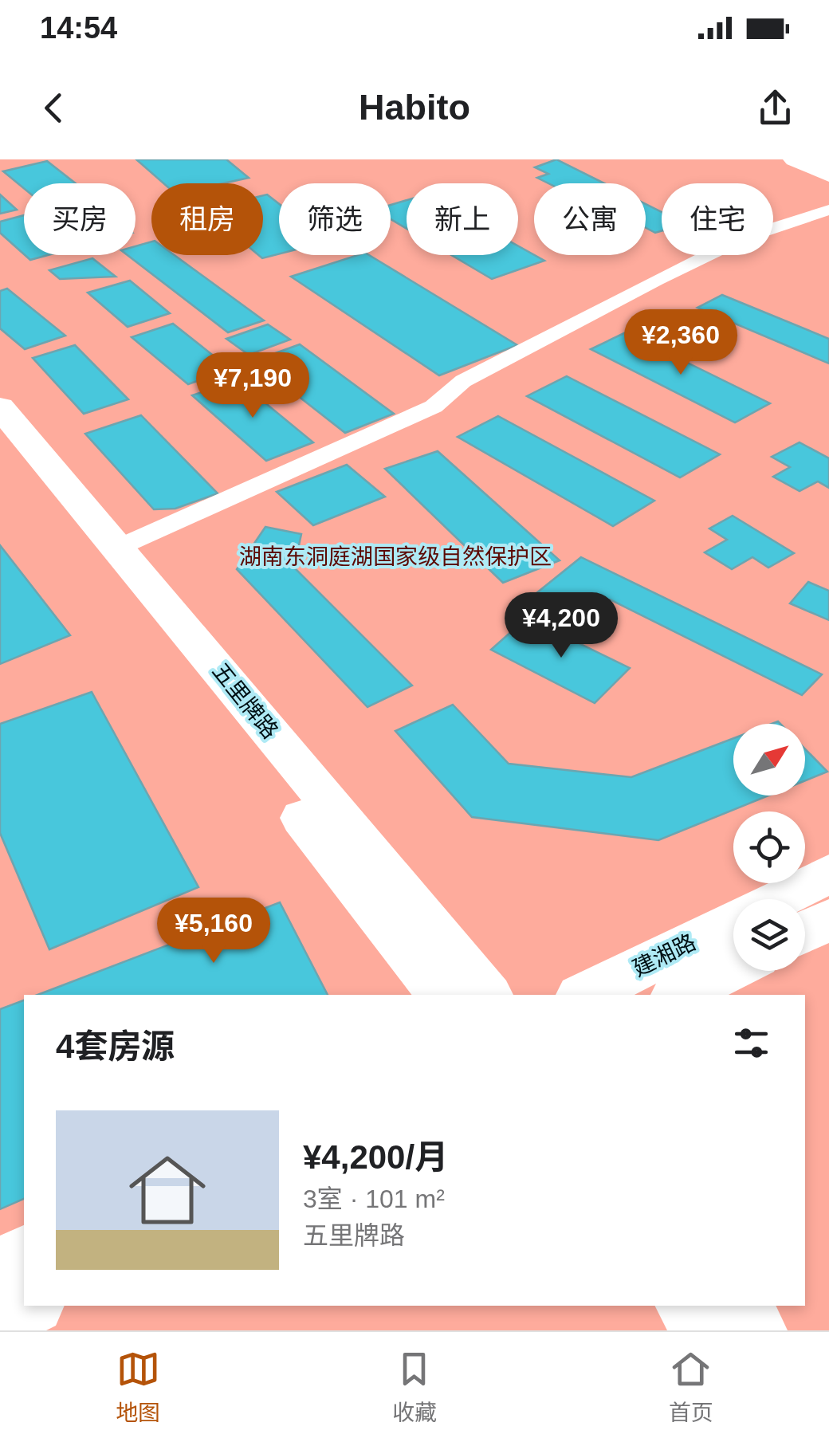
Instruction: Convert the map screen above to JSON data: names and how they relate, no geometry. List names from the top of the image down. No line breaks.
{"streets":{"main road":["五里牌路","建湘路"]},"parks":["湖南东洞庭湖国家级自然保护区"],"north":"top right","page":{"status":"14:54","header":"Habito","chip":["买房","租房","筛选","新上","公寓","住宅"],"price":["¥2,360","¥7,190","¥4,200","¥5,160"],"heading":"4套房源","list":[{"name":"¥4,200/月","note":"3室 · 101 m² · 五里牌路"}],"tabs":["地图","收藏","首页"]}}
